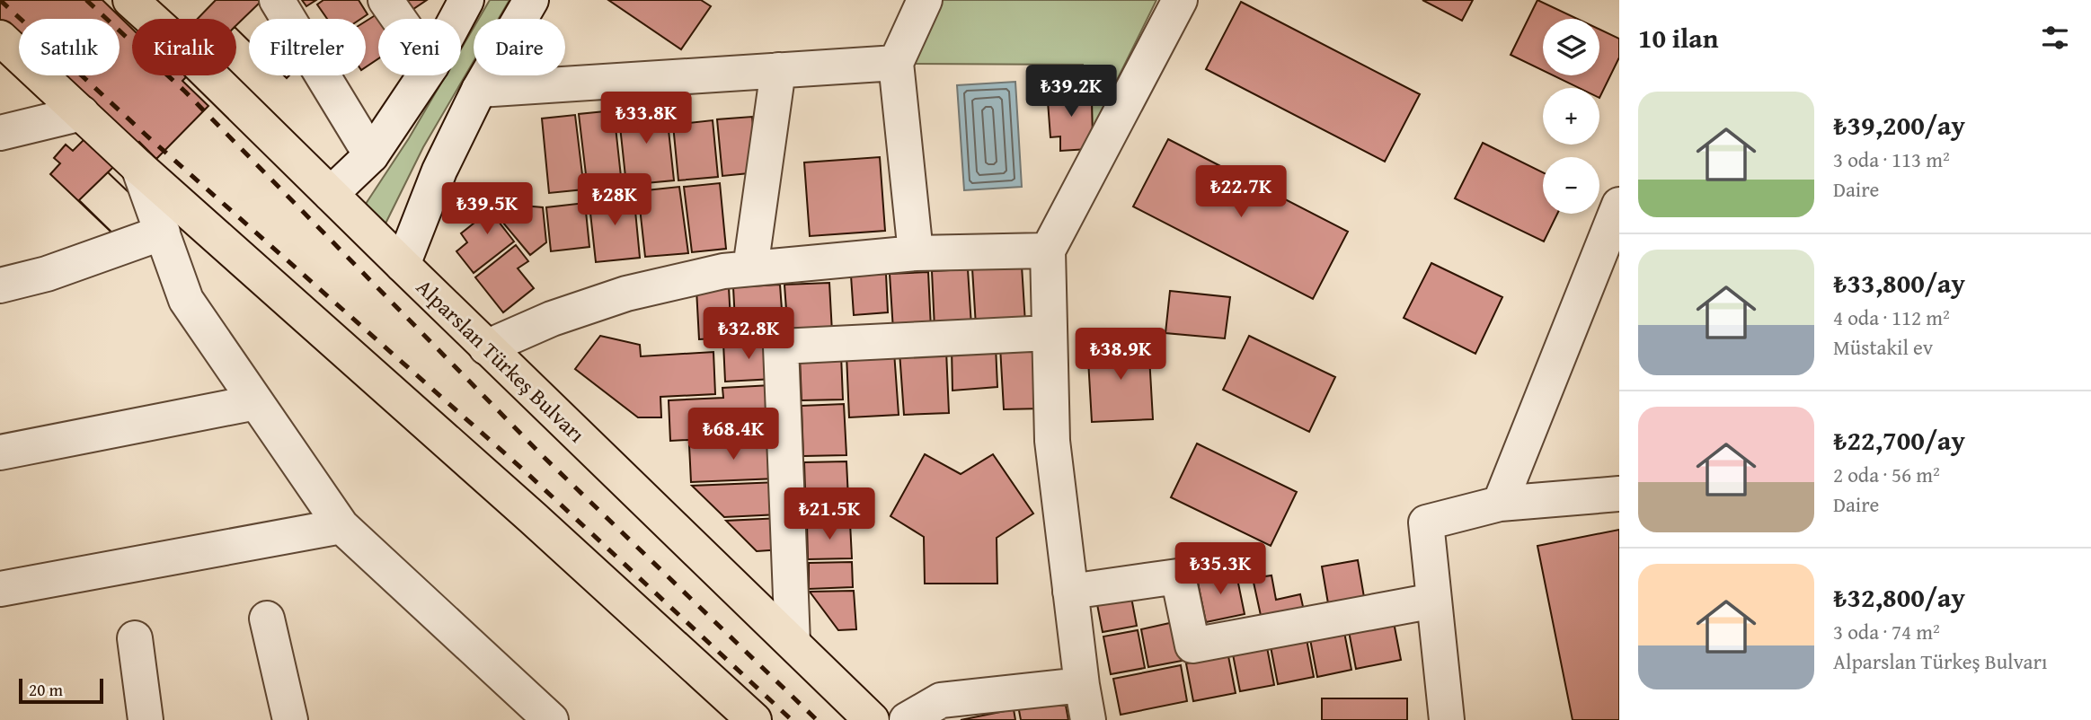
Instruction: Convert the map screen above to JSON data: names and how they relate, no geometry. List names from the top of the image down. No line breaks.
{"streets":{"main road":["Alparslan Türkeş Bulvarı"]},"scale_bar":"20 m","page":{"heading":"10 ilan","map_buttons":["+","−"],"chip":["Satılık","Kiralık","Filtreler","Yeni","Daire"],"price":["₺39.2K","₺33.8K","₺22.7K","₺28K","₺39.5K","₺32.8K","₺38.9K","₺68.4K","₺21.5K","₺35.3K"],"list":[{"name":"₺39,200/ay","note":"3 oda · 113 m² · Daire"},{"name":"₺33,800/ay","note":"4 oda · 112 m² · Müstakil ev"},{"name":"₺22,700/ay","note":"2 oda · 56 m² · Daire"},{"name":"₺32,800/ay","note":"3 oda · 74 m² · Alparslan Türkeş Bulvarı"}],"scale":"20 m"}}
